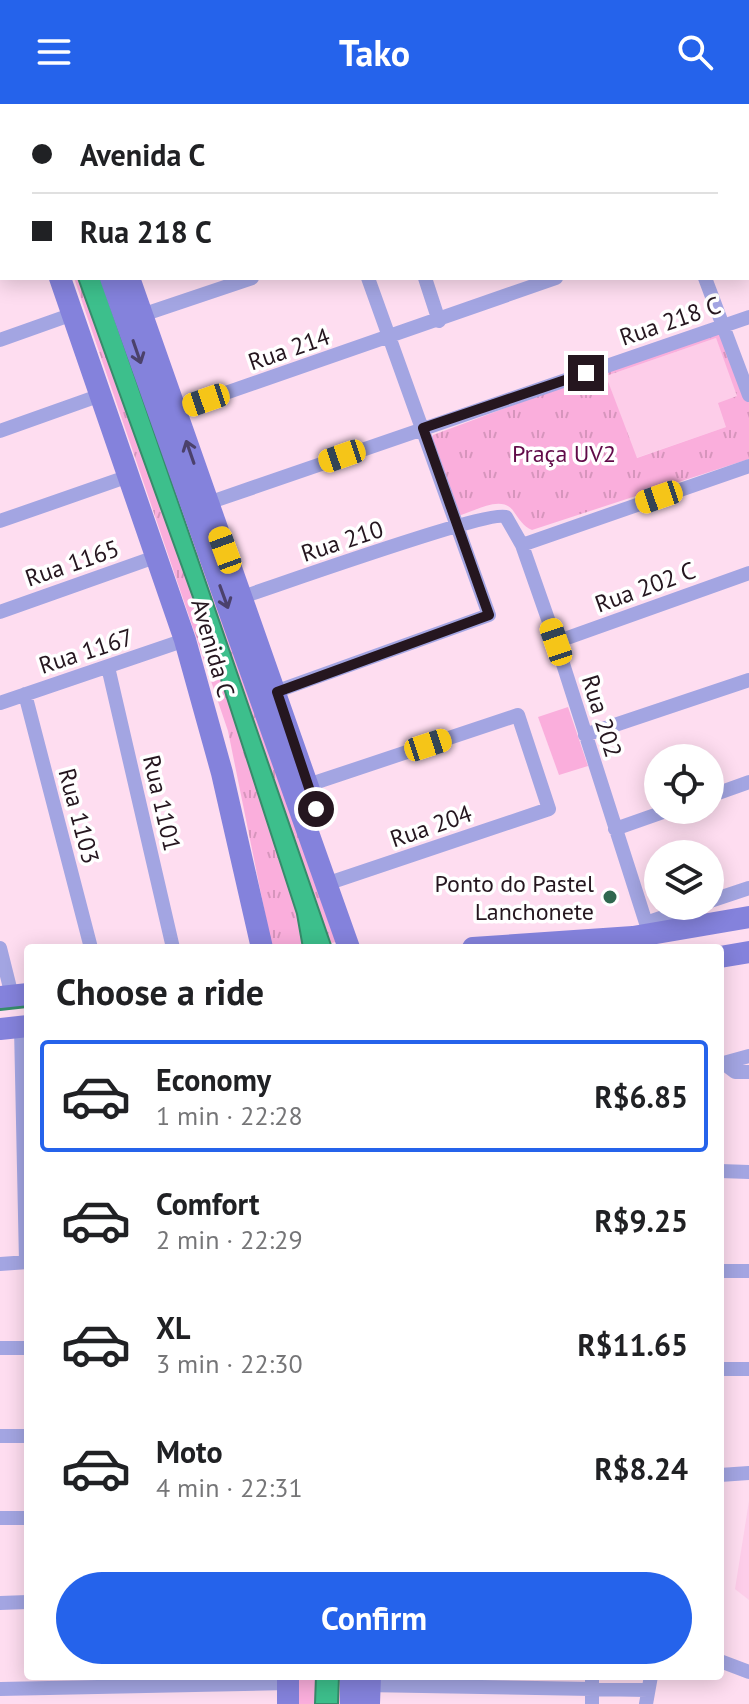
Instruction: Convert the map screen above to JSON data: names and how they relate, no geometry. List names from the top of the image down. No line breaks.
{"streets":{"street":["Rua 218 C","Rua 214","Rua 210","Rua 1165","Rua 202 C","Avenida C","Rua 1167","Rua 202","Rua 1101","Rua 1103","Rua 204"]},"crossings":[["Rua 218 C","Avenida C"],["Rua 214","Avenida C"],["Rua 210","Avenida C"],["Rua 210","Rua 202"],["Rua 1165","Avenida C"],["Rua 202 C","Rua 202"],["Avenida C","Rua 1167"],["Avenida C","Rua 204"],["Rua 1167","Rua 1101"],["Rua 1167","Rua 1103"]],"parks":["Praça UV2"],"places":["Ponto do Pastel Lanchonete"],"page":{"header":"Tako","banner":["Avenida C","Rua 218 C"],"heading":"Choose a ride","list":[{"name":"Economy","note":"1 min · 22:28","value":"R$6.85"},{"name":"Comfort","note":"2 min · 22:29","value":"R$9.25"},{"name":"XL","note":"3 min · 22:30","value":"R$11.65"},{"name":"Moto","note":"4 min · 22:31","value":"R$8.24"}],"buttons":"Confirm"}}
